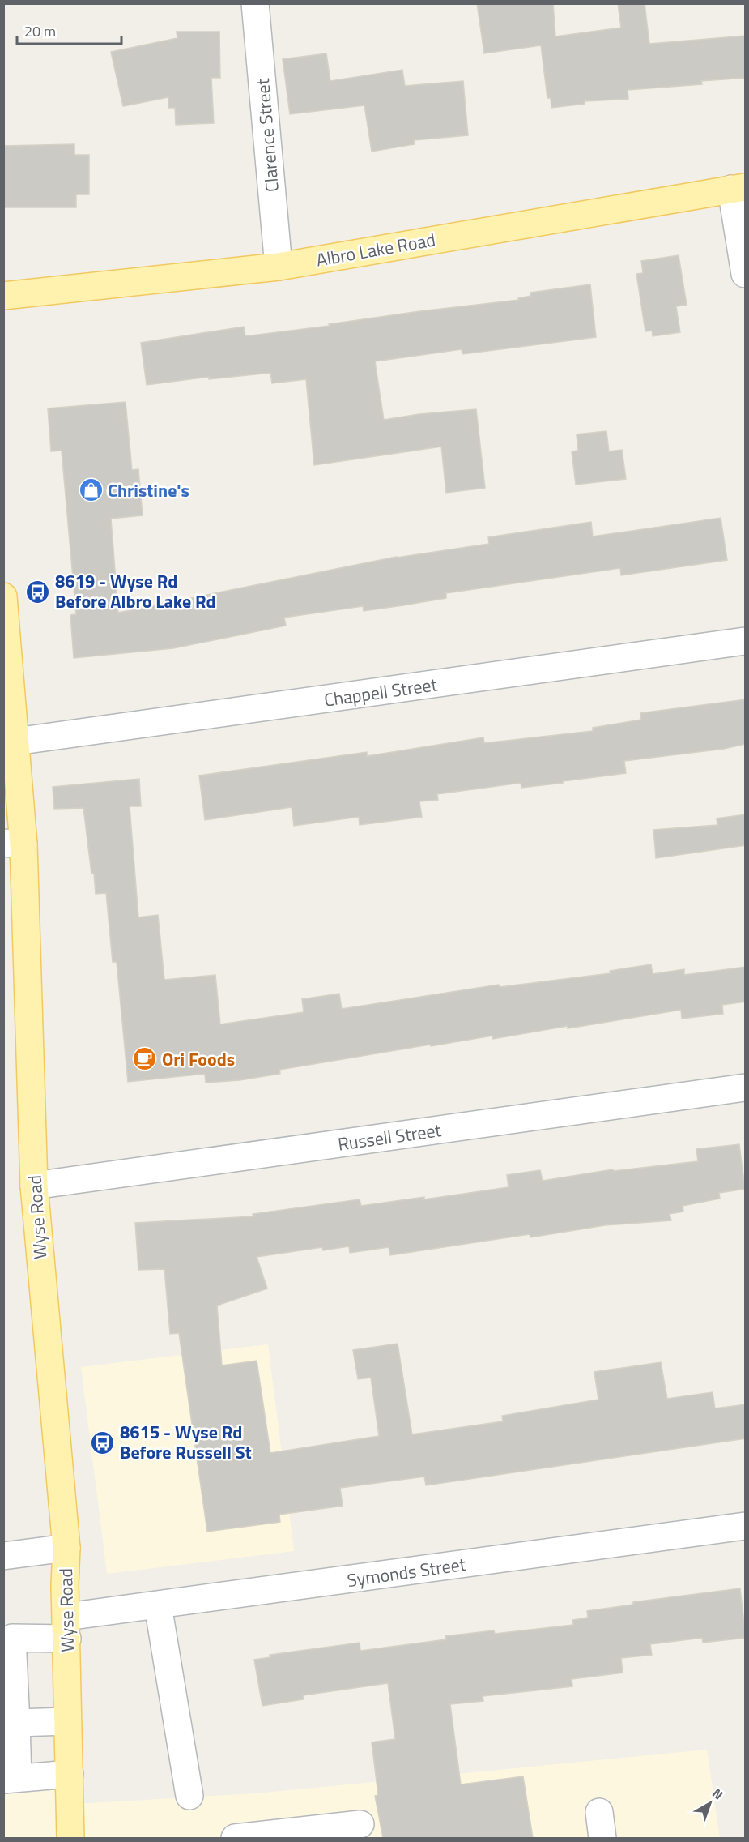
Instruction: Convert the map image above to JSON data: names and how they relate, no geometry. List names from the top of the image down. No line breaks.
{"streets":{"main road":["Albro Lake Road","Wyse Road"],"street":["Clarence Street","Chappell Street","Russell Street","Symonds Street"]},"crossings":[["Clarence Street","Albro Lake Road"],["Chappell Street","Wyse Road"],["Russell Street","Wyse Road"],["Wyse Road","Symonds Street"]],"places":{"shop":["Christine's"],"bus stop":["8619 - Wyse Rd Before Albro Lake Rd","8615 - Wyse Rd Before Russell St"],"cafe":["Ori Foods"]},"scale_bar":"20 m","north":"top right"}
